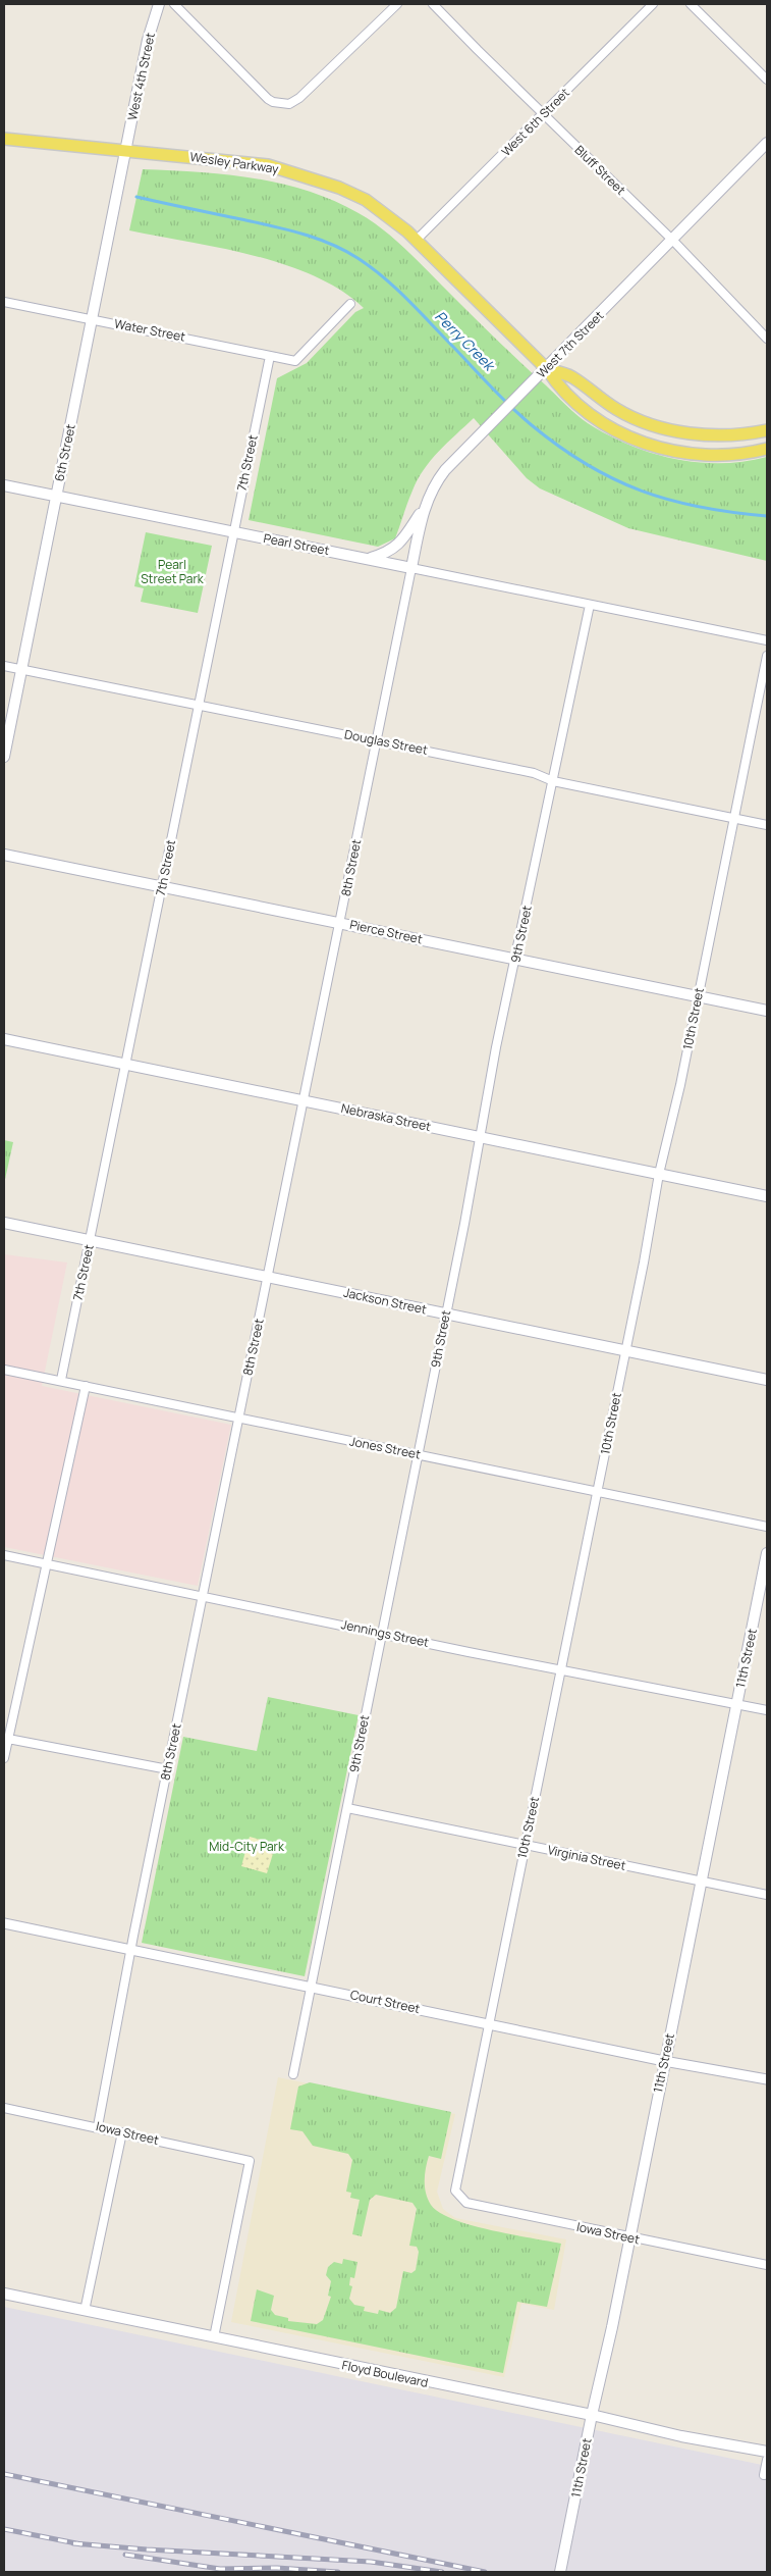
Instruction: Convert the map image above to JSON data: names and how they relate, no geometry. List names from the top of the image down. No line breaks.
{"streets":{"main road":["West 4th Street","Wesley Parkway","West 7th Street","6th Street","Pearl Street","Pierce Street","Nebraska Street","Jackson Street","11th Street","Floyd Boulevard"],"street":["West 6th Street","Bluff Street","Water Street","7th Street","Douglas Street","8th Street","9th Street","10th Street","Jones Street","Jennings Street","Virginia Street","Court Street","Iowa Street"]},"crossings":[["West 4th Street","Wesley Parkway"],["West 4th Street","6th Street"],["West 6th Street","Wesley Parkway"],["West 6th Street","Bluff Street"],["Wesley Parkway","West 7th Street"],["Wesley Parkway","6th Street"],["Bluff Street","West 7th Street"],["Water Street","6th Street"],["Water Street","7th Street"],["West 7th Street","Pearl Street"],["West 7th Street","8th Street"],["6th Street","Pearl Street"],["6th Street","Douglas Street"],["7th Street","Pearl Street"],["7th Street","Douglas Street"],["7th Street","Pierce Street"],["7th Street","Nebraska Street"],["7th Street","Jackson Street"],["7th Street","Jones Street"],["Pearl Street","8th Street"],["Pearl Street","9th Street"],["Douglas Street","8th Street"],["Douglas Street","9th Street"],["Douglas Street","10th Street"],["8th Street","Pierce Street"],["8th Street","Nebraska Street"],["8th Street","Jackson Street"],["8th Street","Jones Street"],["8th Street","Jennings Street"],["8th Street","Court Street"],["8th Street","Iowa Street"],["Pierce Street","9th Street"],["Pierce Street","10th Street"],["9th Street","Nebraska Street"],["9th Street","Jackson Street"],["9th Street","Jones Street"],["9th Street","Jennings Street"],["9th Street","Virginia Street"],["9th Street","Court Street"],["10th Street","Nebraska Street"],["10th Street","Jackson Street"],["10th Street","Jones Street"],["10th Street","Jennings Street"],["10th Street","Virginia Street"],["10th Street","Court Street"],["10th Street","Iowa Street"],["Jennings Street","11th Street"],["11th Street","Virginia Street"],["11th Street","Court Street"],["11th Street","Iowa Street"],["11th Street","Floyd Boulevard"],["Iowa Street","Floyd Boulevard"]],"water":["Perry Creek"],"parks":["Pearl Street Park","Mid-City Park"]}
